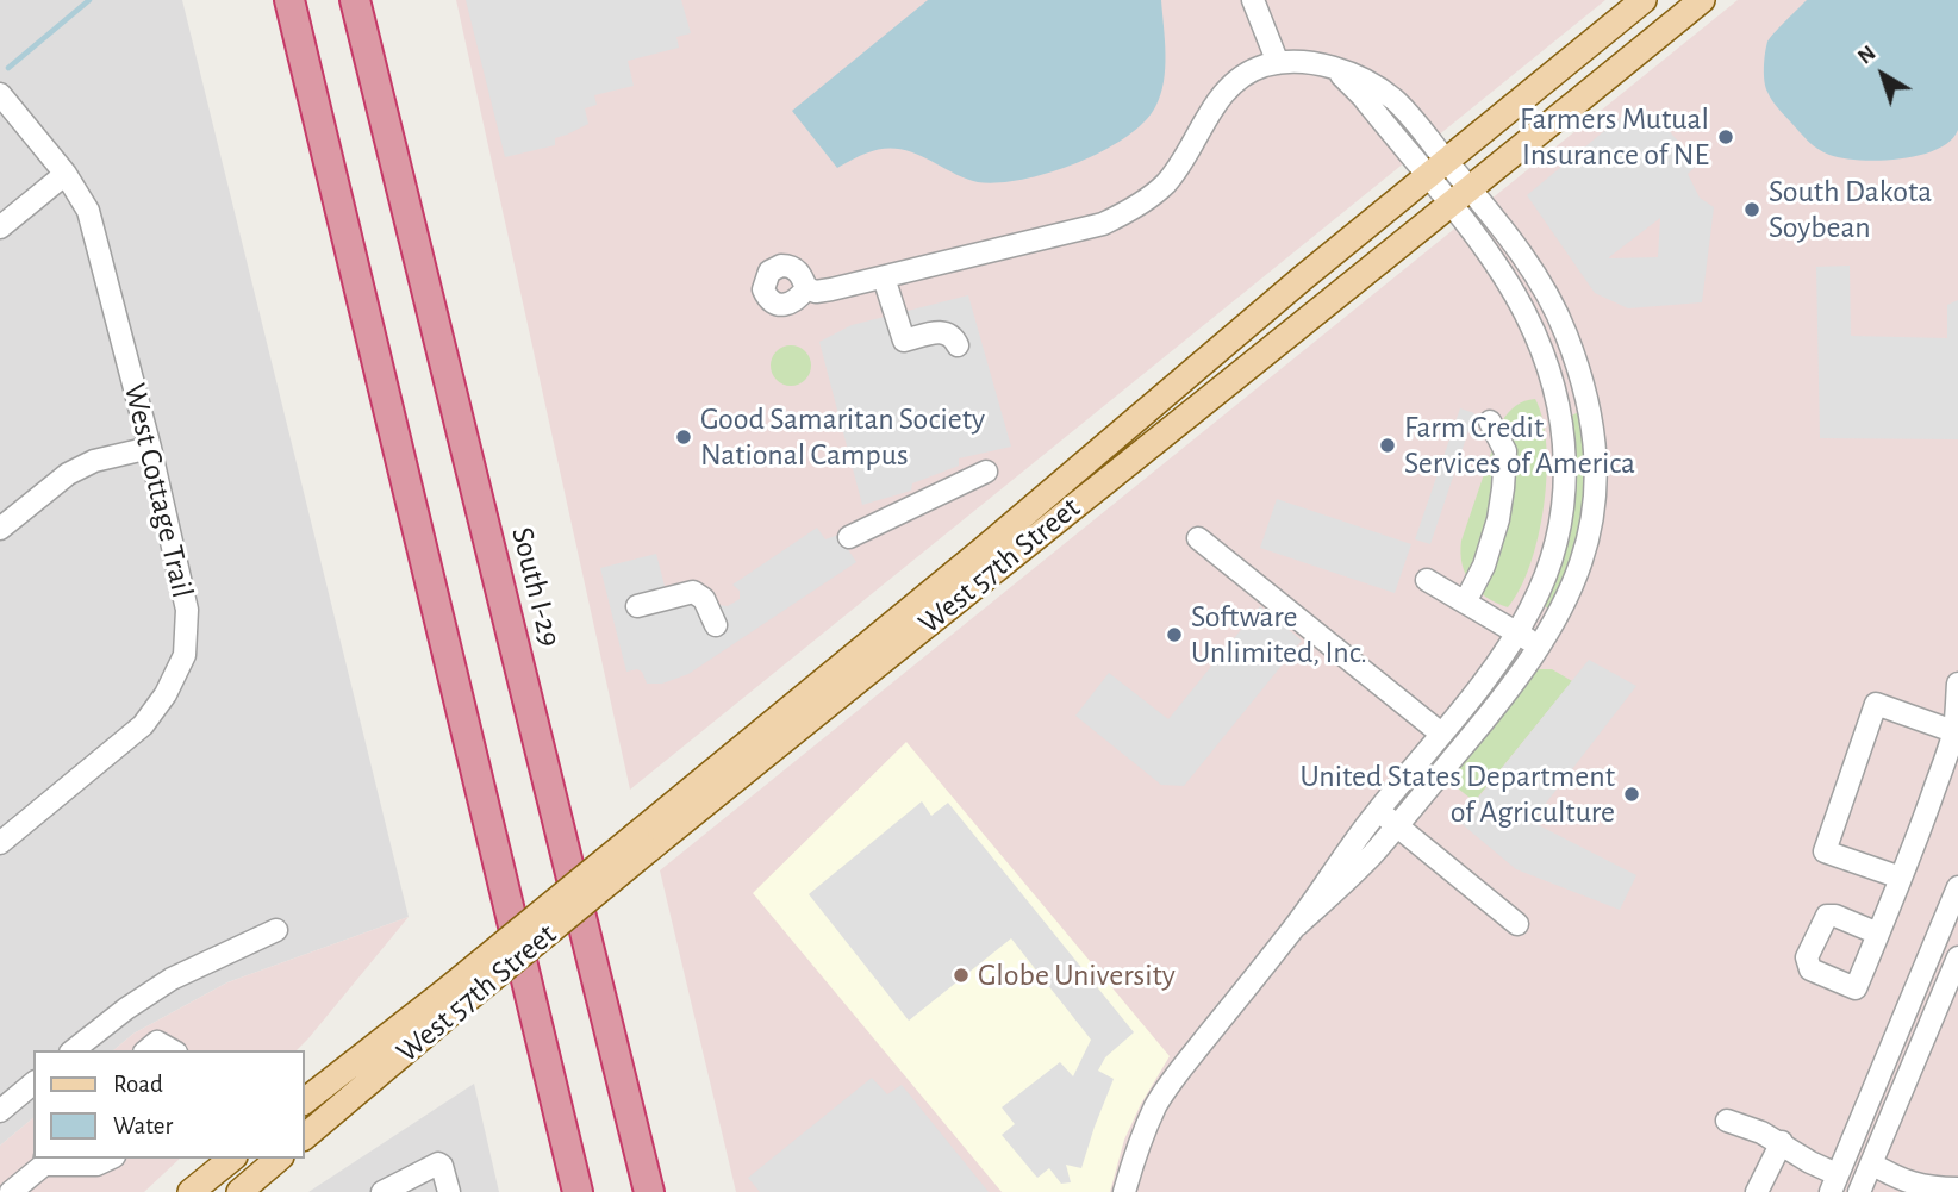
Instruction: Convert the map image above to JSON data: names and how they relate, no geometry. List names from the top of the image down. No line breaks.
{"streets":{"highway":["South I-29"],"main road":["West 57th Street"],"street":["West Cottage Trail"]},"places":["Farmers Mutual Insurance of NE","South Dakota Soybean","Good Samaritan Society National Campus","Farm Credit Services of America","Software Unlimited, Inc.","United States Department of Agriculture","Globe University"],"legend":["Road","Water"],"north":"top left"}
